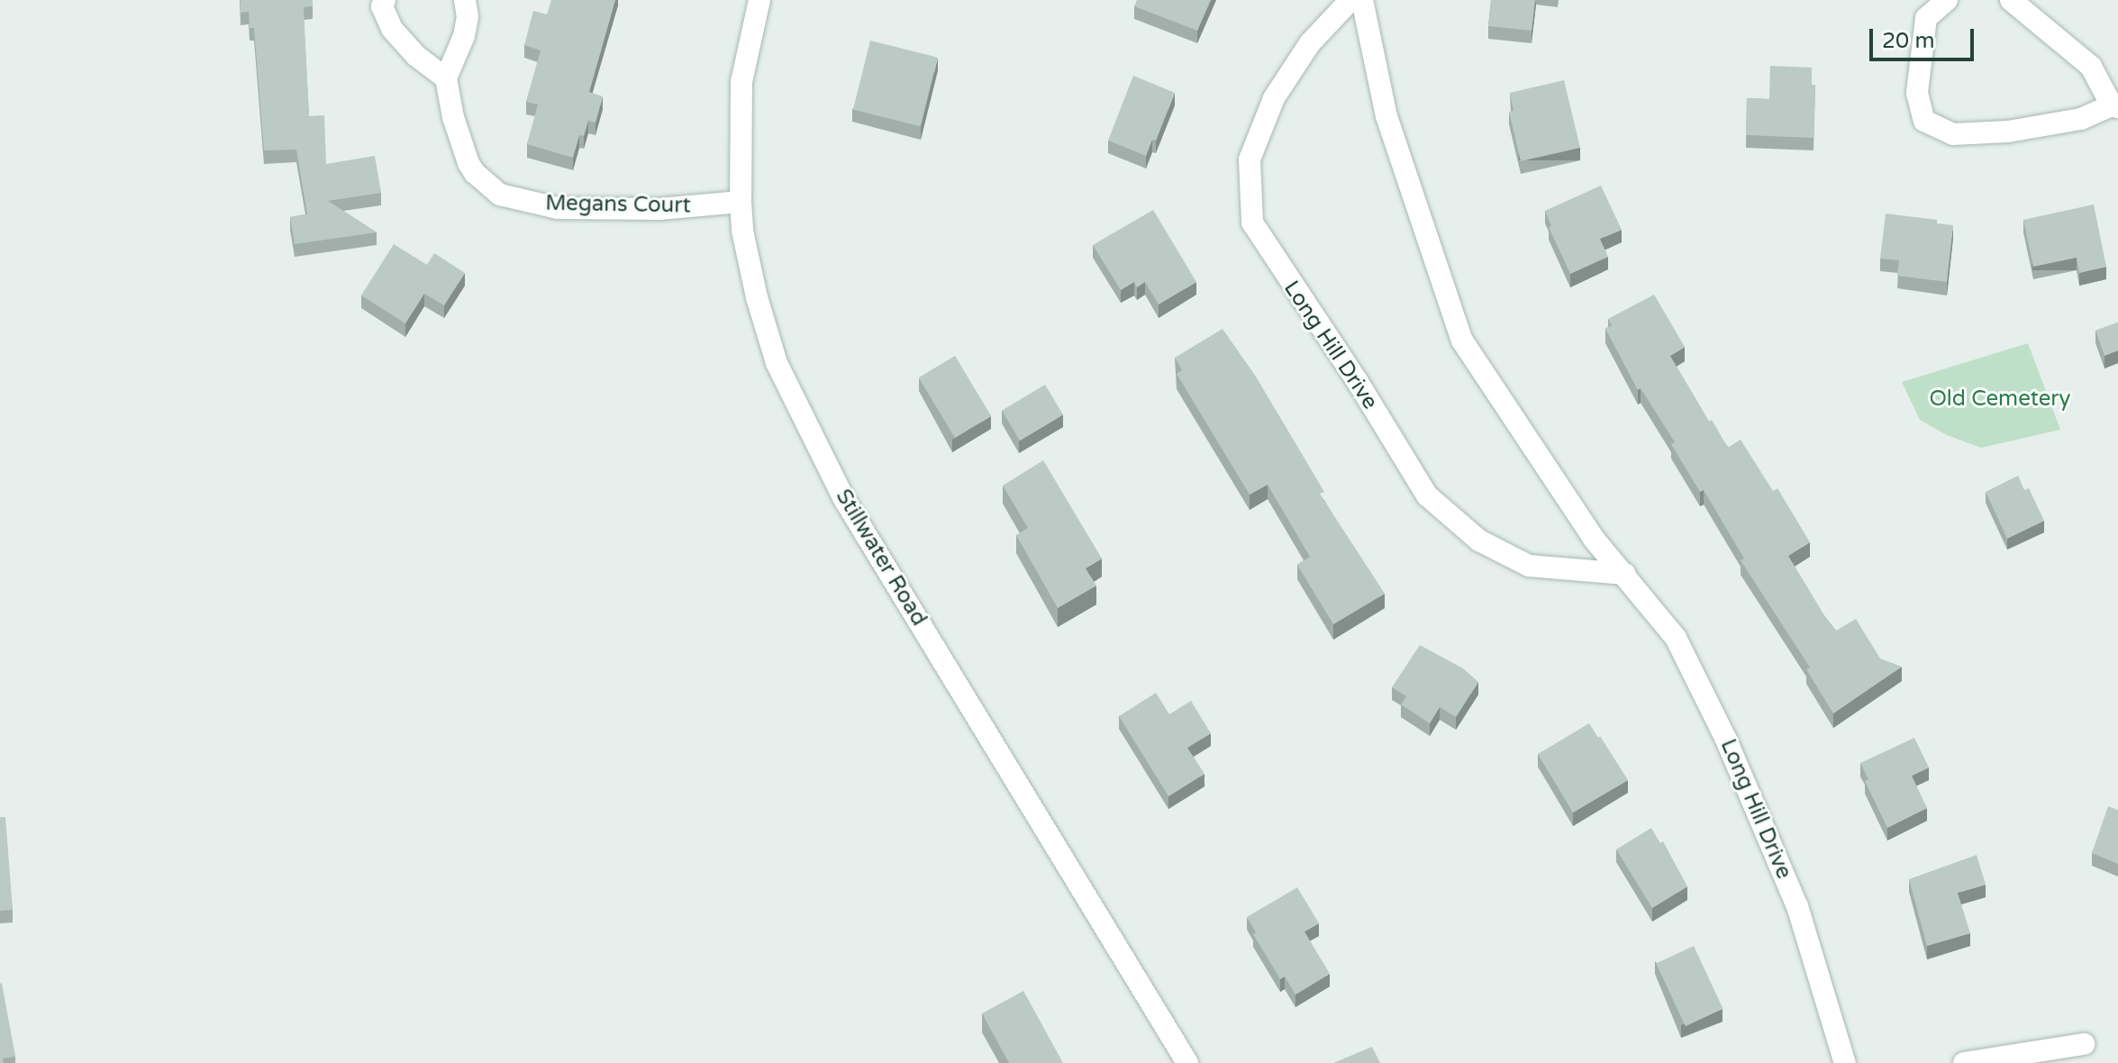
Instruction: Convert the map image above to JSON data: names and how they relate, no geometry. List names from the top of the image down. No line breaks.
{"streets":{"street":["Megans Court","Long Hill Drive","Stillwater Road"]},"crossings":[["Megans Court","Stillwater Road"]],"parks":["Old Cemetery"],"scale_bar":"20 m"}
